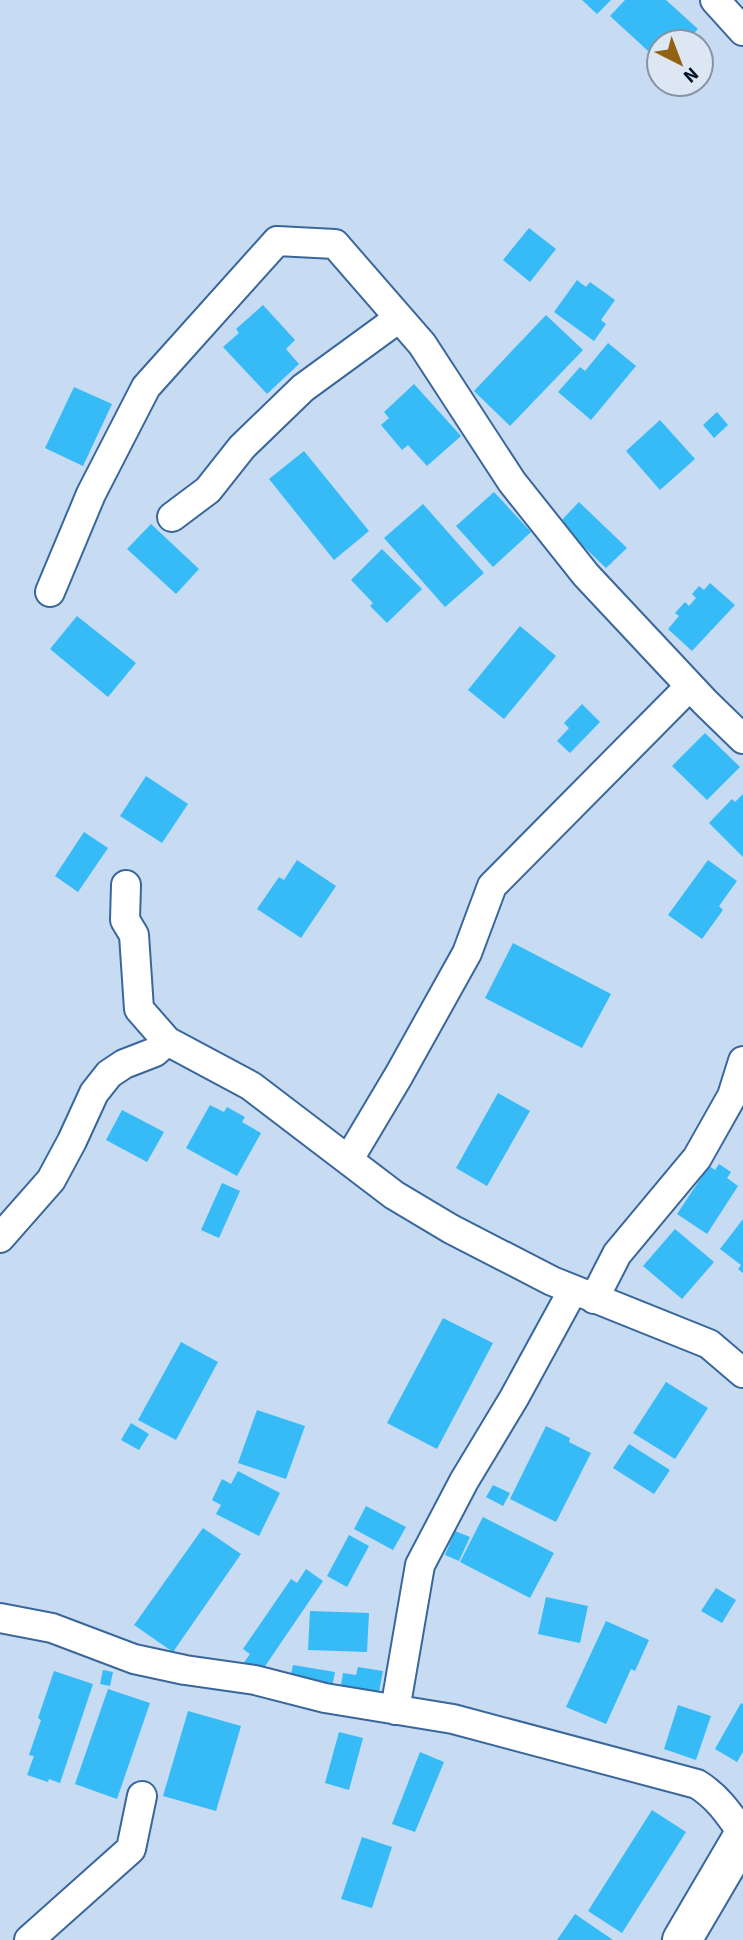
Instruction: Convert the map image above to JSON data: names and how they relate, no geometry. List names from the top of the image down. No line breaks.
{"north":"bottom right"}
